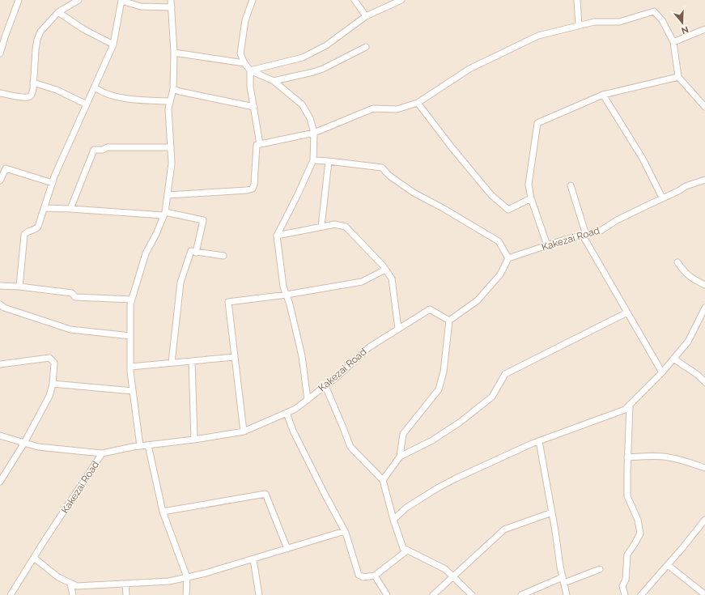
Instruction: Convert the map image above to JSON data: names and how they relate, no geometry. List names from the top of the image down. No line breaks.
{"streets":{"street":["Kakezai Road"]},"north":"bottom"}
